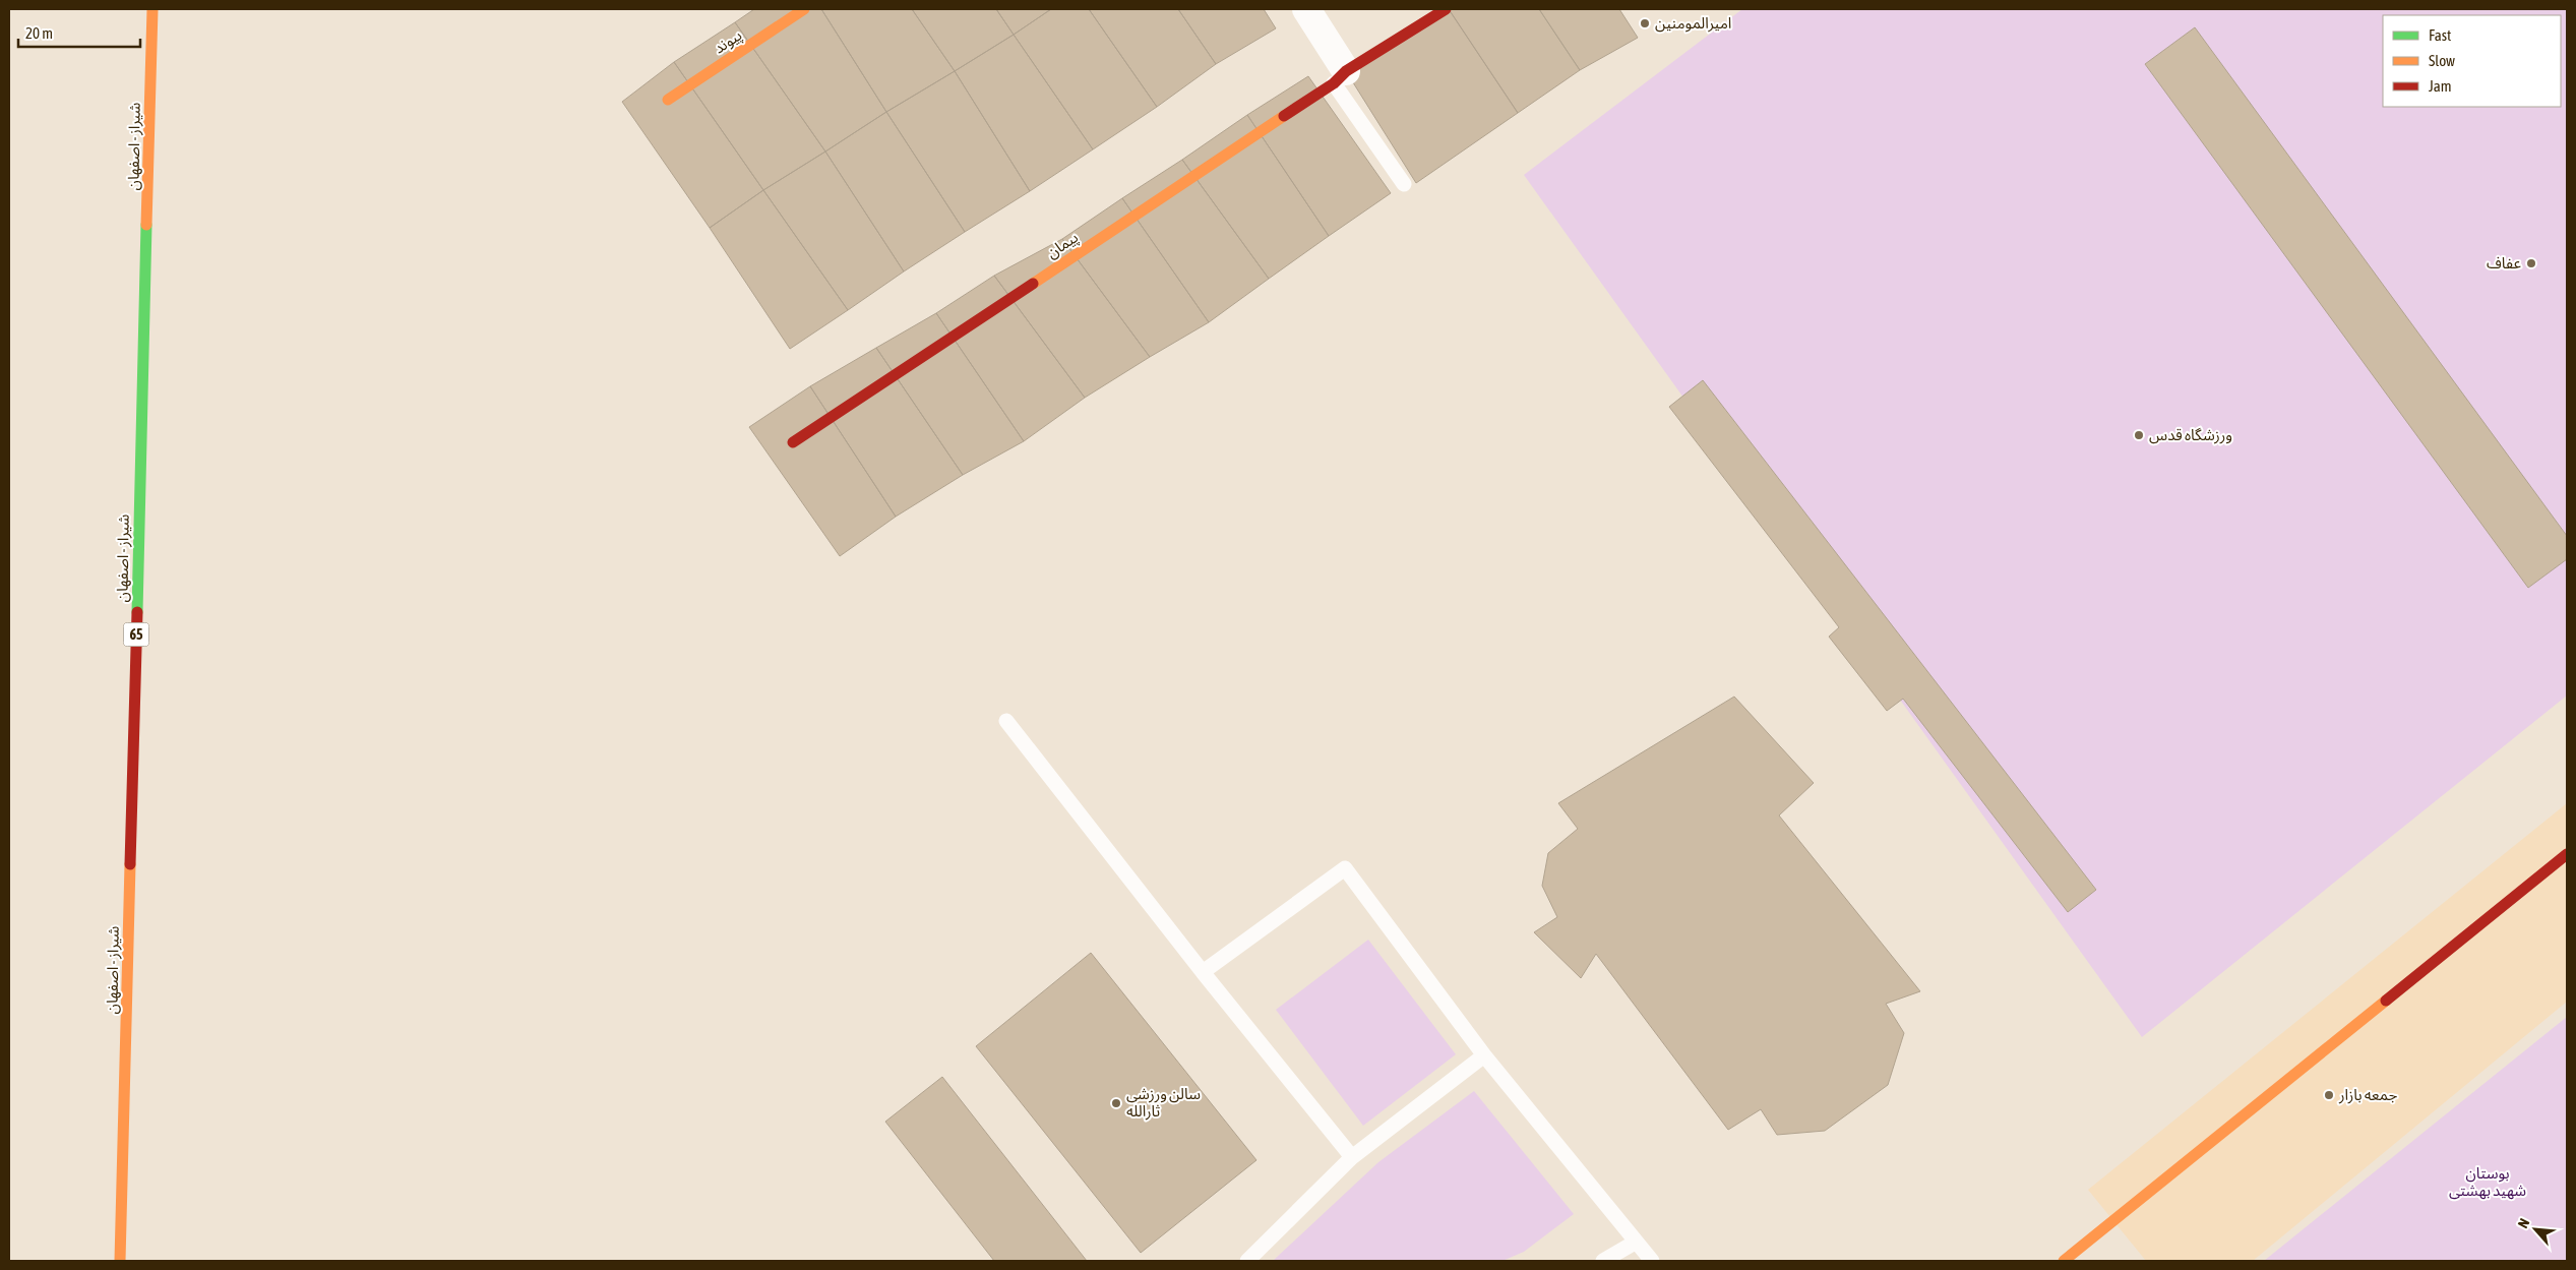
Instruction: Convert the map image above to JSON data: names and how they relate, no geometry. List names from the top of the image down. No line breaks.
{"streets":{"main road":["پیوند","شیراز - اصفهان","پیمان","65"]},"parks":["بوستان شهید بهشتی"],"places":["امیرالمومنین","عفاف","ورزشگاه قدس","جمعه بازار","سالن ورزشی ثارالله"],"legend":["Fast","Slow","Jam"],"scale_bar":"20 m","north":"top left"}
